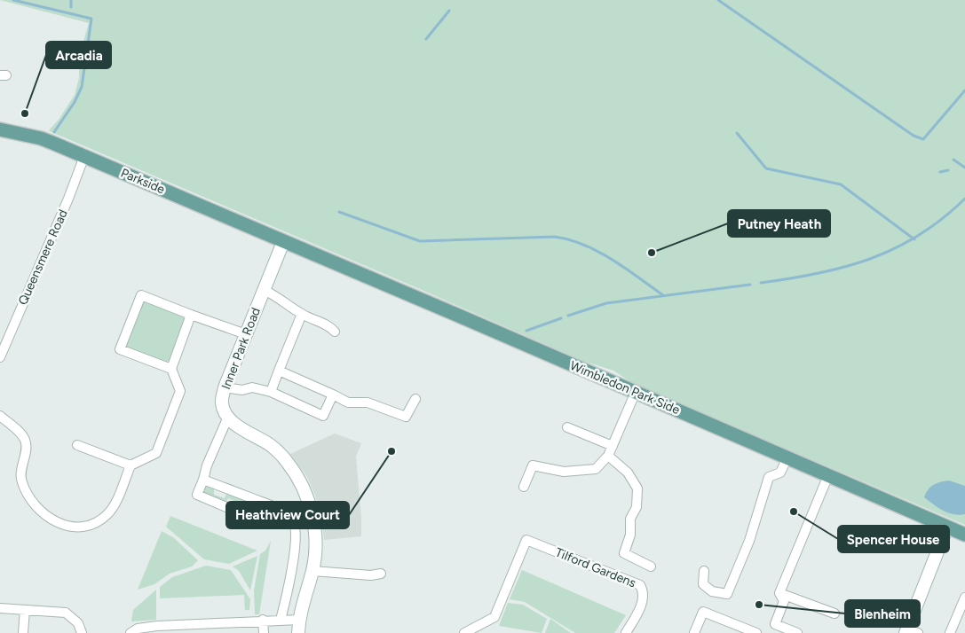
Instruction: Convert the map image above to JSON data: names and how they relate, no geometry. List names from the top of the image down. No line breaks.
{"streets":{"main road":["Parkside","Wimbledon Park Side"],"street":["Queensmere Road","Inner Park Road","Tilford Gardens"]},"crossings":[["Parkside","Queensmere Road"],["Parkside","Inner Park Road"],["Parkside","Wimbledon Park Side"],["Inner Park Road","Wimbledon Park Side"]],"places":["Arcadia","Putney Heath","Heathview Court","Spencer House","Blenheim"]}
